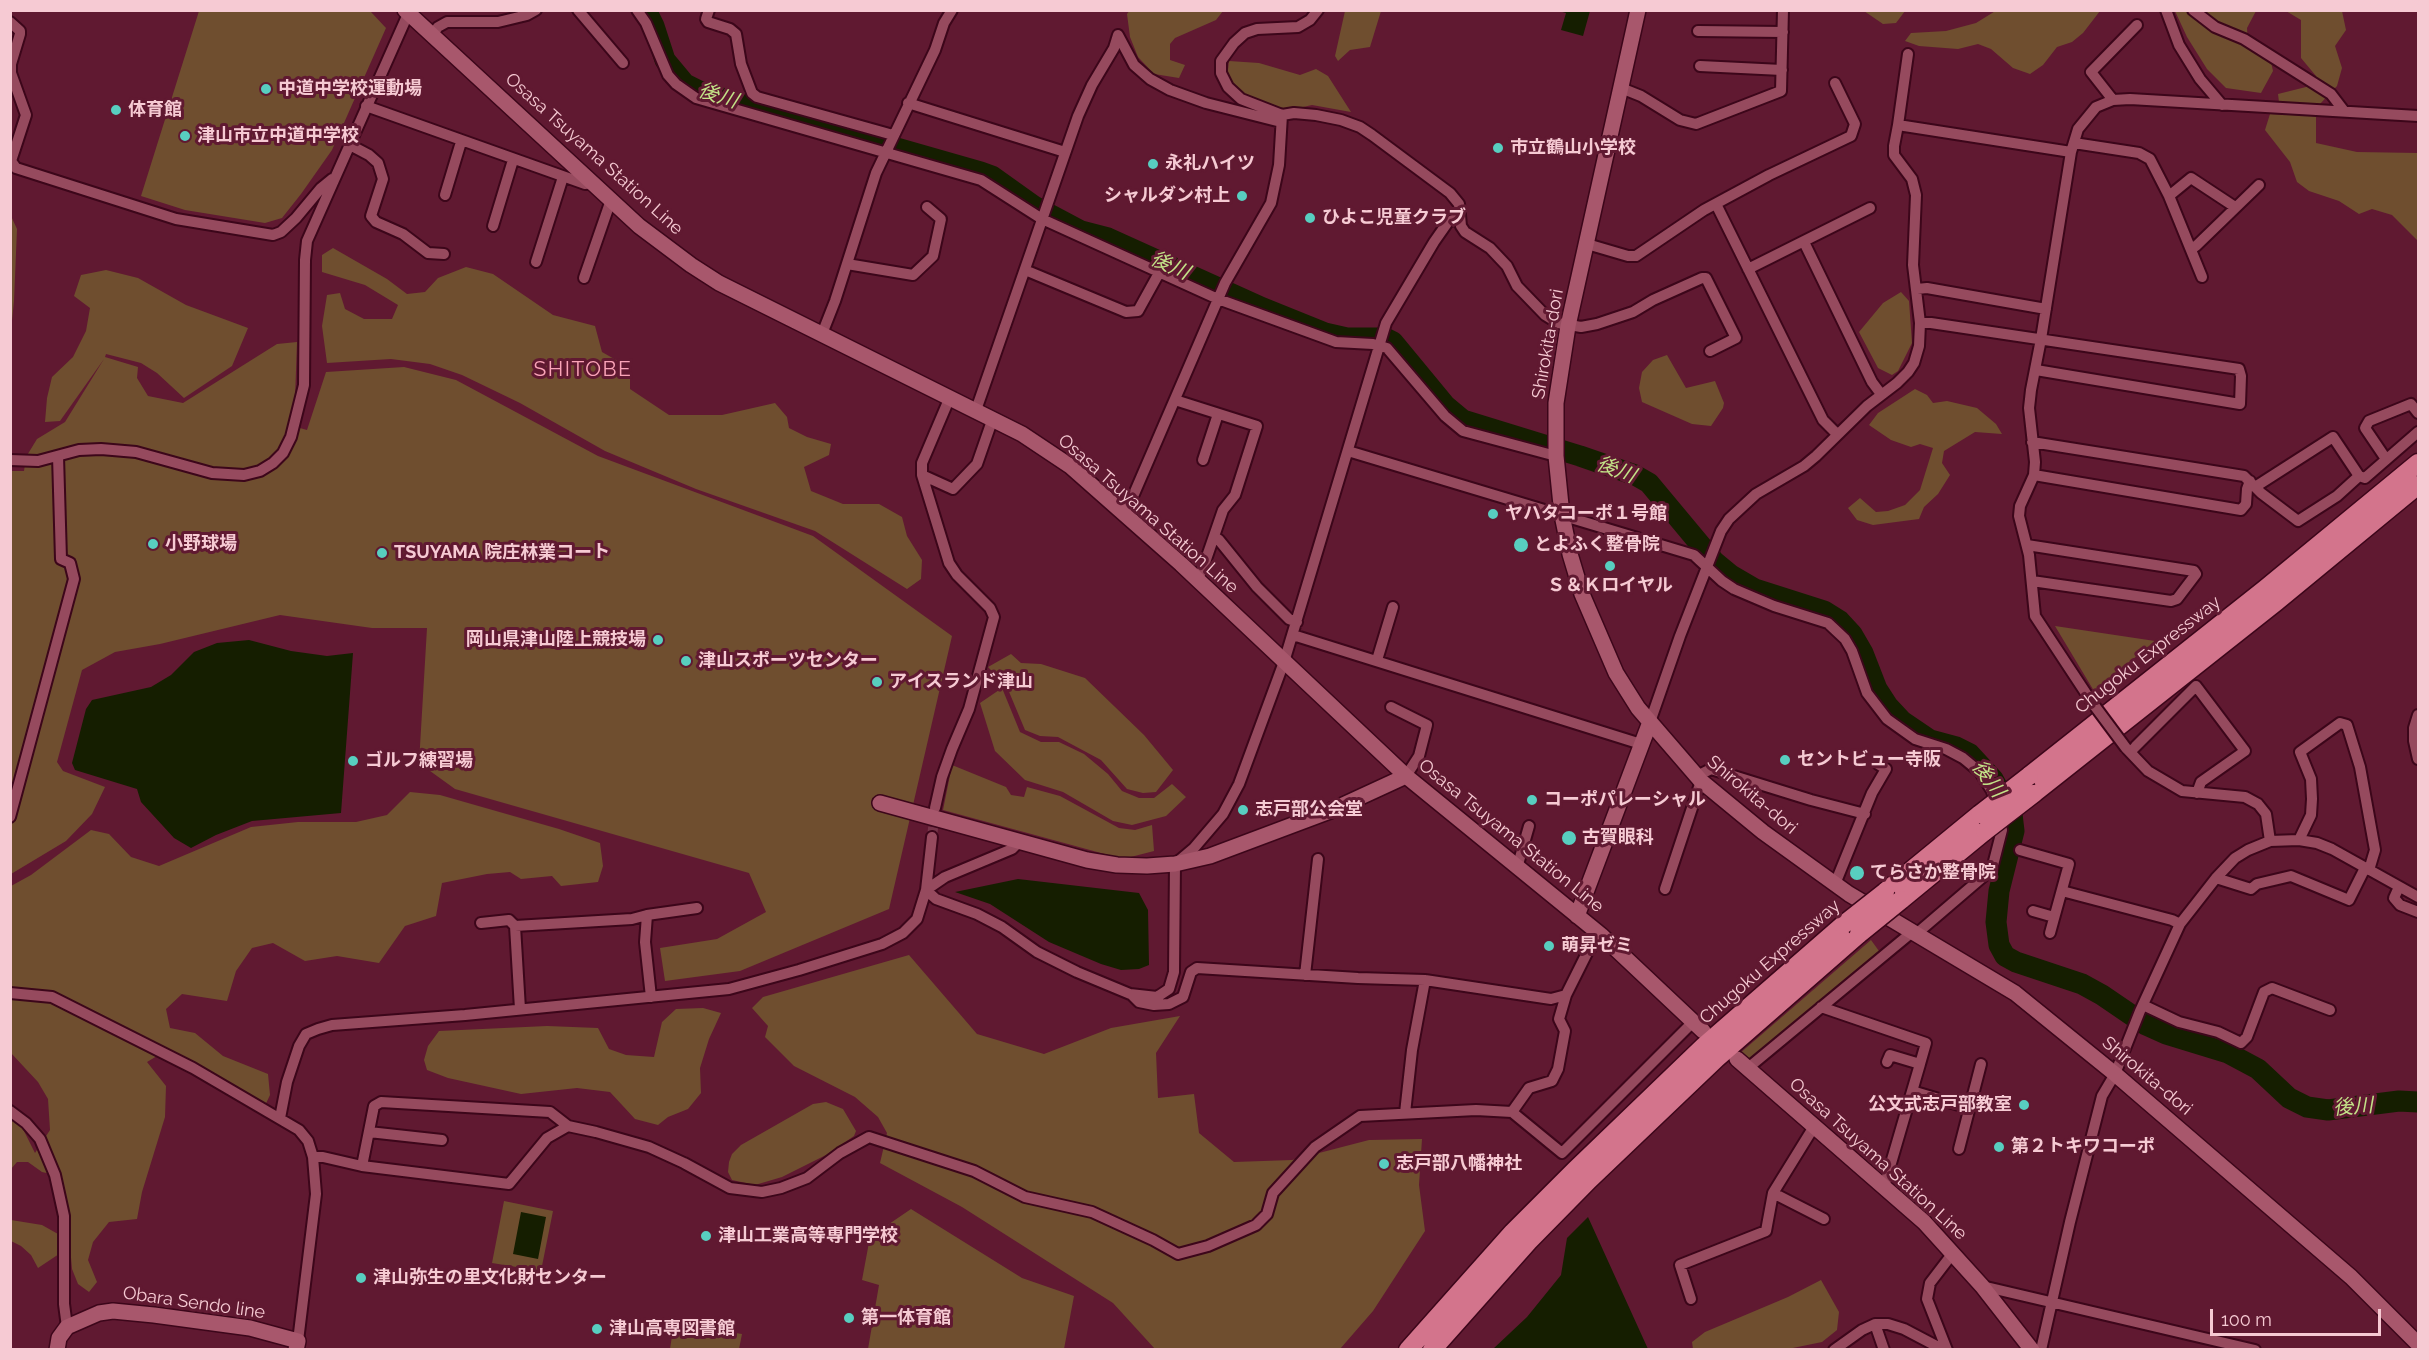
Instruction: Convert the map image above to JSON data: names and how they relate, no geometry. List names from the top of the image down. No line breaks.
{"streets":{"highway":["Chugoku Expressway"],"street":["Osasa Tsuyama Station Line","Shirokita-dori","Obara Sendo line"]},"districts":["SHITOBE"],"water":["後川"],"places":["中道中学校運動場","体育館","津山市立中道中学校","市立鶴山小学校","永礼ハイツ","シャルダン村上","ひよこ児童クラブ","ヤハタコーポ１号館","小野球場","とよふく整骨院","TSUYAMA 院庄林業コート","Ｓ＆Ｋロイヤル","岡山県津山陸上競技場","津山スポーツセンター","アイスランド津山","セントビュー寺阪","ゴルフ練習場","コーポパレーシャル","志戸部公会堂","古賀眼科","てらさか整骨院","萌昇ゼミ","公文式志戸部教室","第２トキワコーポ","志戸部八幡神社","津山工業高等専門学校","津山弥生の里文化財センター","第一体育館","津山高専図書館"],"scale_bar":"100 m"}
